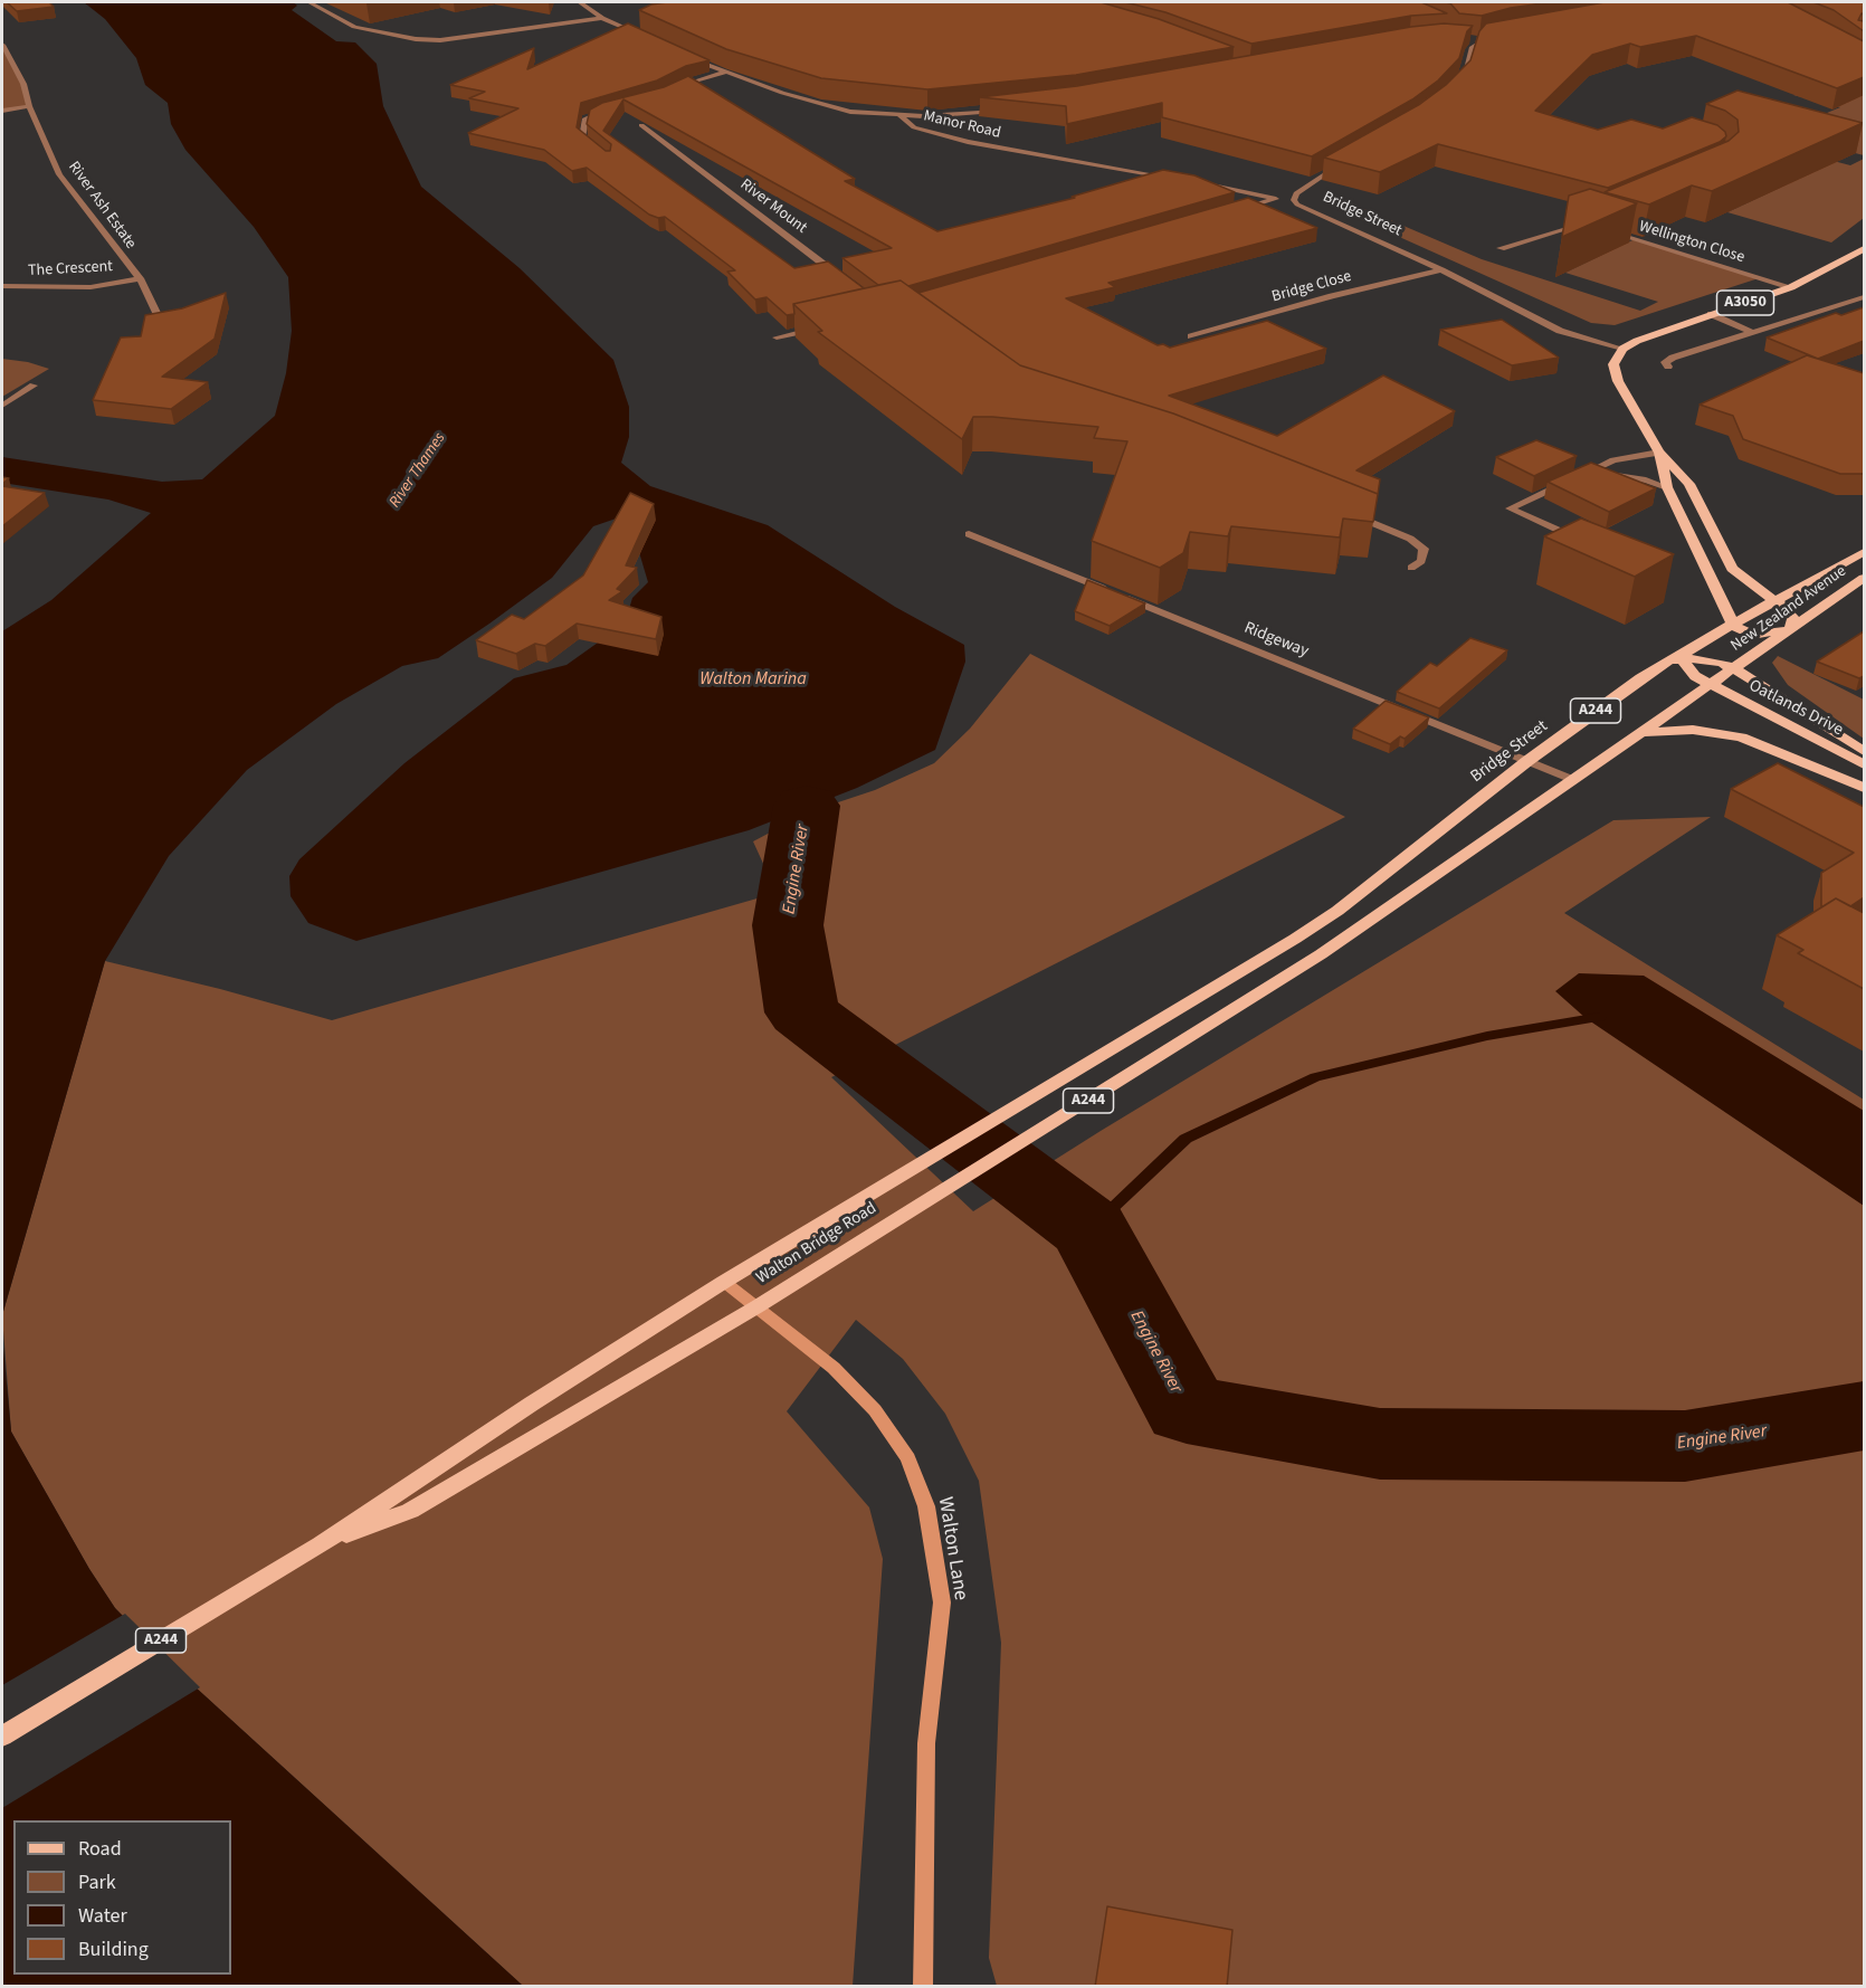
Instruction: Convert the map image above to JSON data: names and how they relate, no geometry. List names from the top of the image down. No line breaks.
{"streets":{"main road":["Bridge Street","A3050","New Zealand Avenue","Oatlands Drive","A244","Walton Bridge Road"],"street":["Manor Road","River Ash Estate","River Mount","Wellington Close","The Crescent","Bridge Close","Ridgeway","Walton Lane"]},"crossings":[["River Ash Estate","The Crescent"],["Bridge Street","Bridge Close"],["Bridge Street","A3050"],["Bridge Street","Ridgeway"],["Bridge Street","Oatlands Drive"],["Bridge Street","Walton Bridge Road"],["Wellington Close","A3050"],["New Zealand Avenue","Oatlands Drive"],["New Zealand Avenue","A244"],["Ridgeway","A244"],["Ridgeway","Walton Bridge Road"],["Oatlands Drive","A244"],["A244","Walton Bridge Road"],["Walton Bridge Road","Walton Lane"]],"water":["River Thames","Walton Marina","Engine River"],"legend":["Road","Park","Water","Building"]}
